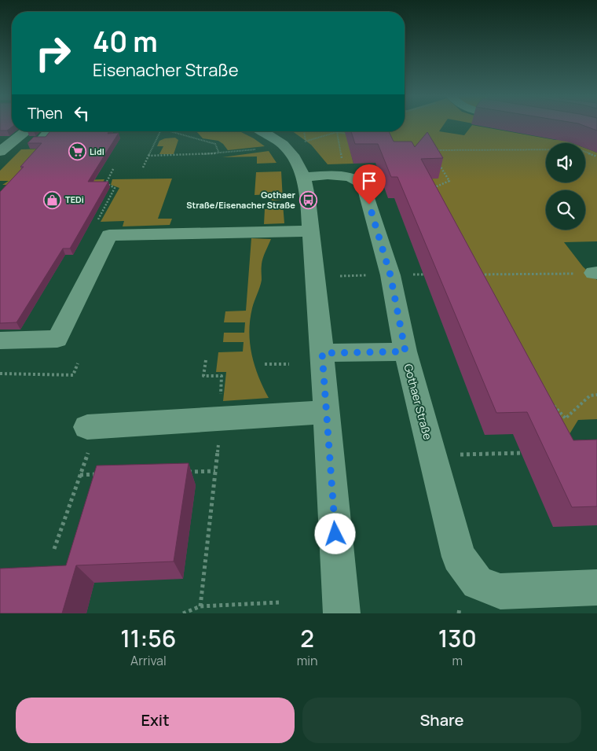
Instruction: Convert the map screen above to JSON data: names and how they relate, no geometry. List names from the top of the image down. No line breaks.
{"streets":{"street":["Gothaer Straße"]},"places":{"supermarket":["Lidl"],"shop":["TEDi"],"bus stop":["Gothaer Straße/Eisenacher Straße"]},"page":{"turn":["40 m","Eisenacher Straße"],"then":"Then","eta":["11:56","Arrival","2","min","130","m"],"buttons":["Exit","Share"]}}
